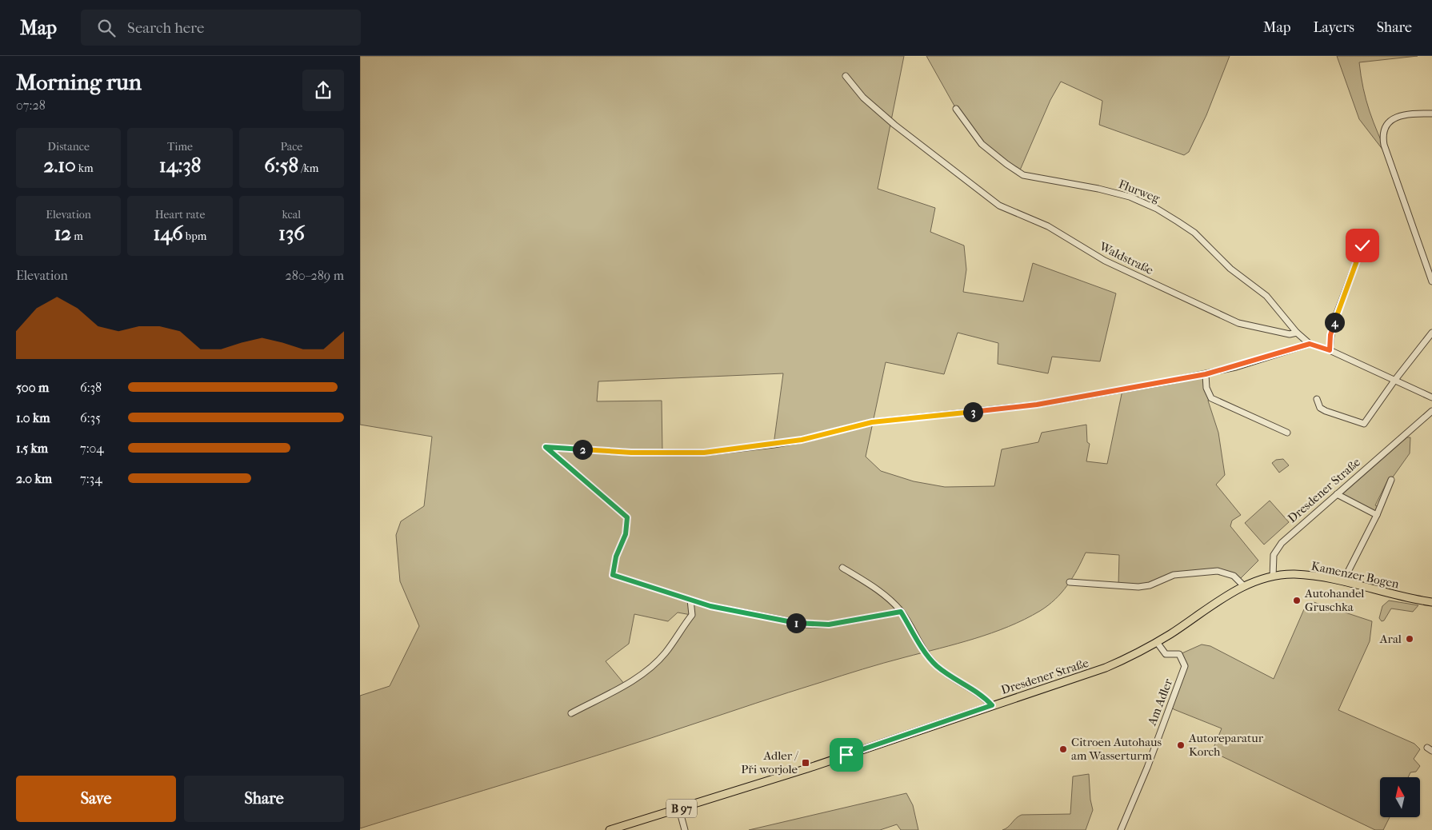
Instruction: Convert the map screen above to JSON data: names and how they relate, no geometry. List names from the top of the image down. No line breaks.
{"streets":{"main road":["Dresdener Straße","Kamenzer Bogen","B 97"],"street":["Flurweg","Waldstraße","Am Adler"]},"crossings":[["Flurweg","Waldstraße"],["Dresdener Straße","Kamenzer Bogen"],["Dresdener Straße","Am Adler"]],"places":{"other":["Autohandel Gruschka","Aral","Autoreparatur Korch","Citroen Autohaus am Wasserturm"],"transit":["Adler / Při worjole"]},"north":"top","page":{"header":"Map","search":"Search here","nav":["Map","Layers","Share"],"heading":["Morning run","07:28"],"stats":[["Distance","2.10 km"],["Time","14:38"],["Pace","6:58 /km"],["Elevation","12 m"],["Heart rate","146 bpm"],["kcal","136"]],"chart":["Elevation","280–289 m"],"pins":["4","3","2","1"],"list":[{"name":"500 m","note":"6:38"},{"name":"1.0 km","note":"6:35"},{"name":"1.5 km","note":"7:04"},{"name":"2.0 km","note":"7:34"}],"buttons":["Save","Share"]}}
